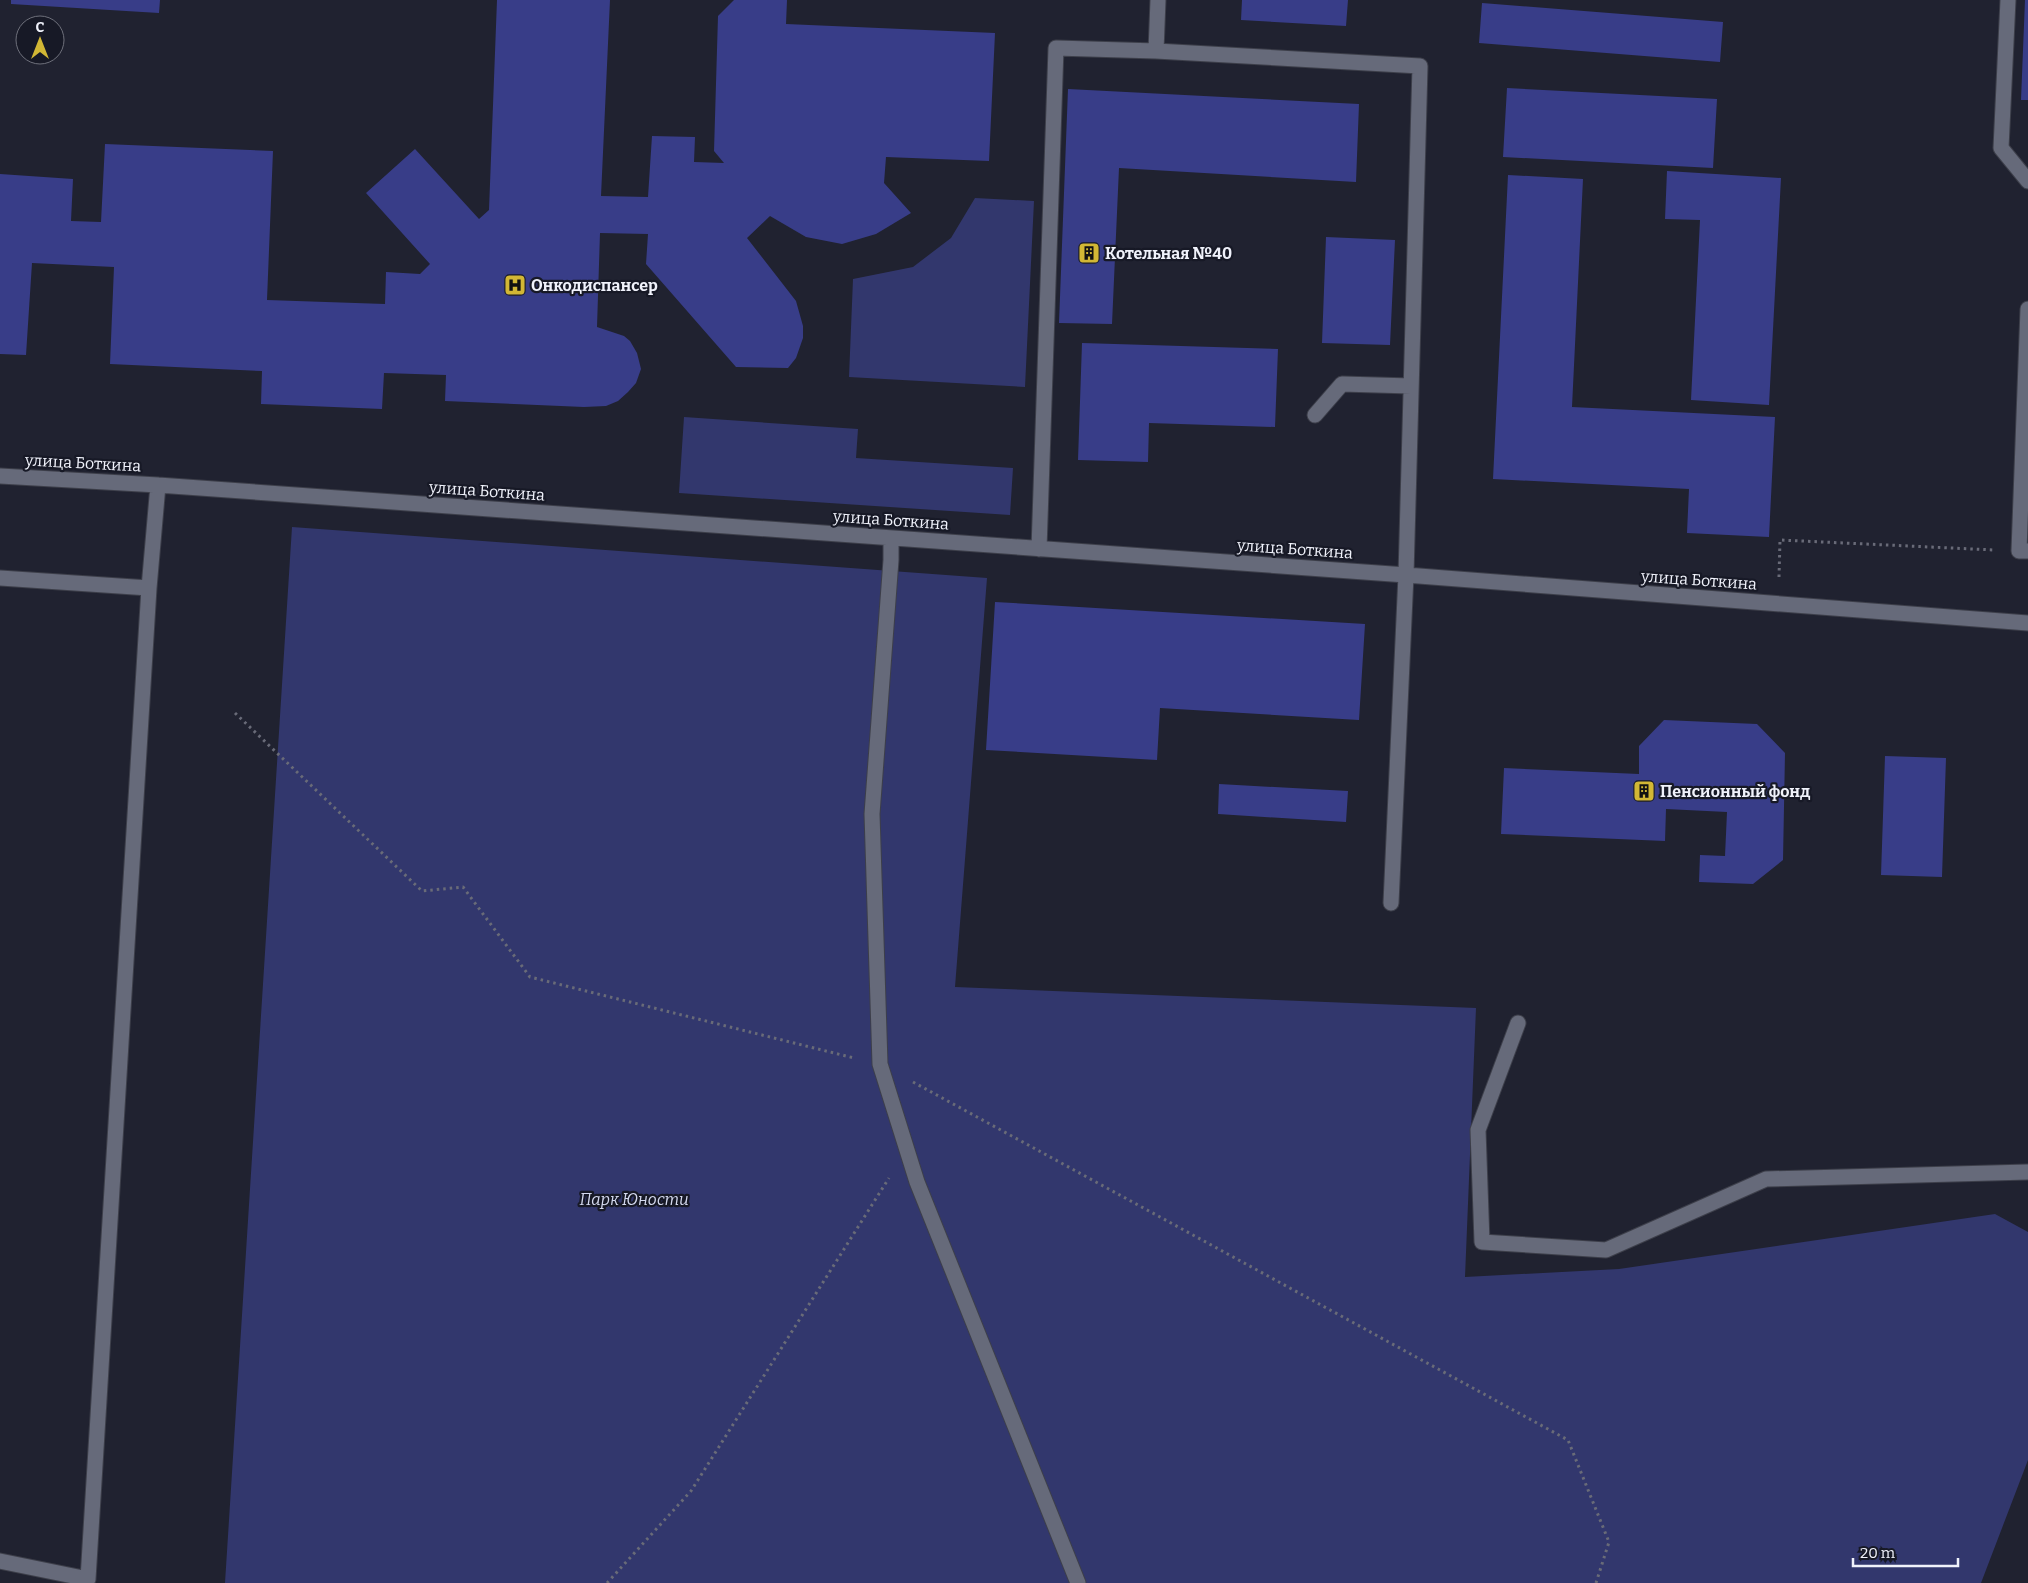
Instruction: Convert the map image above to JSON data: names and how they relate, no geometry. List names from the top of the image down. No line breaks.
{"streets":{"street":["улица Боткина"]},"parks":["Парк Юности"],"places":{"building":["Котельная №40","Пенсионный фонд"],"hospital":["Онкодиспансер"]},"scale_bar":"20 m","north":"top"}
